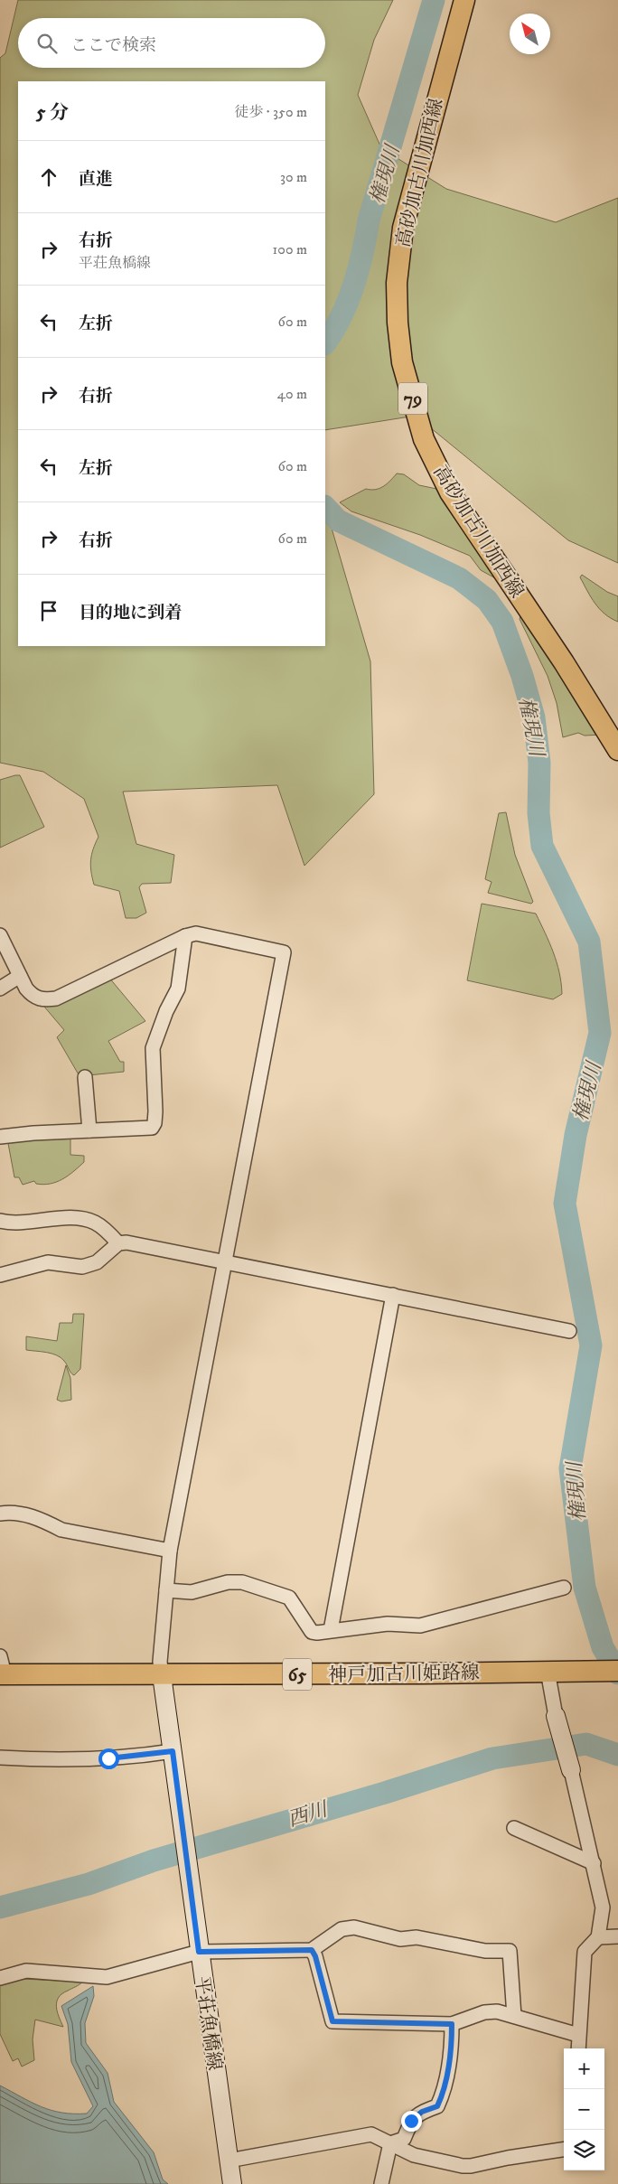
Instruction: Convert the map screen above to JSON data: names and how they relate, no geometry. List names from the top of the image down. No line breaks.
{"streets":{"main road":["高砂加古川加西線","79","神戸加古川姫路線","65","平荘魚橋線"]},"crossings":[["神戸加古川姫路線","平荘魚橋線"]],"water":["権現川","西川"],"north":"top left","page":{"search":"ここで検索","heading":["5 分","徒歩 · 350 m"],"list":[["直進","30 m"],["右折","平荘魚橋線","100 m"],["左折","60 m"],["右折","40 m"],["左折","60 m"],["右折","60 m"],"目的地に到着"],"map_buttons":["+","−"]}}
